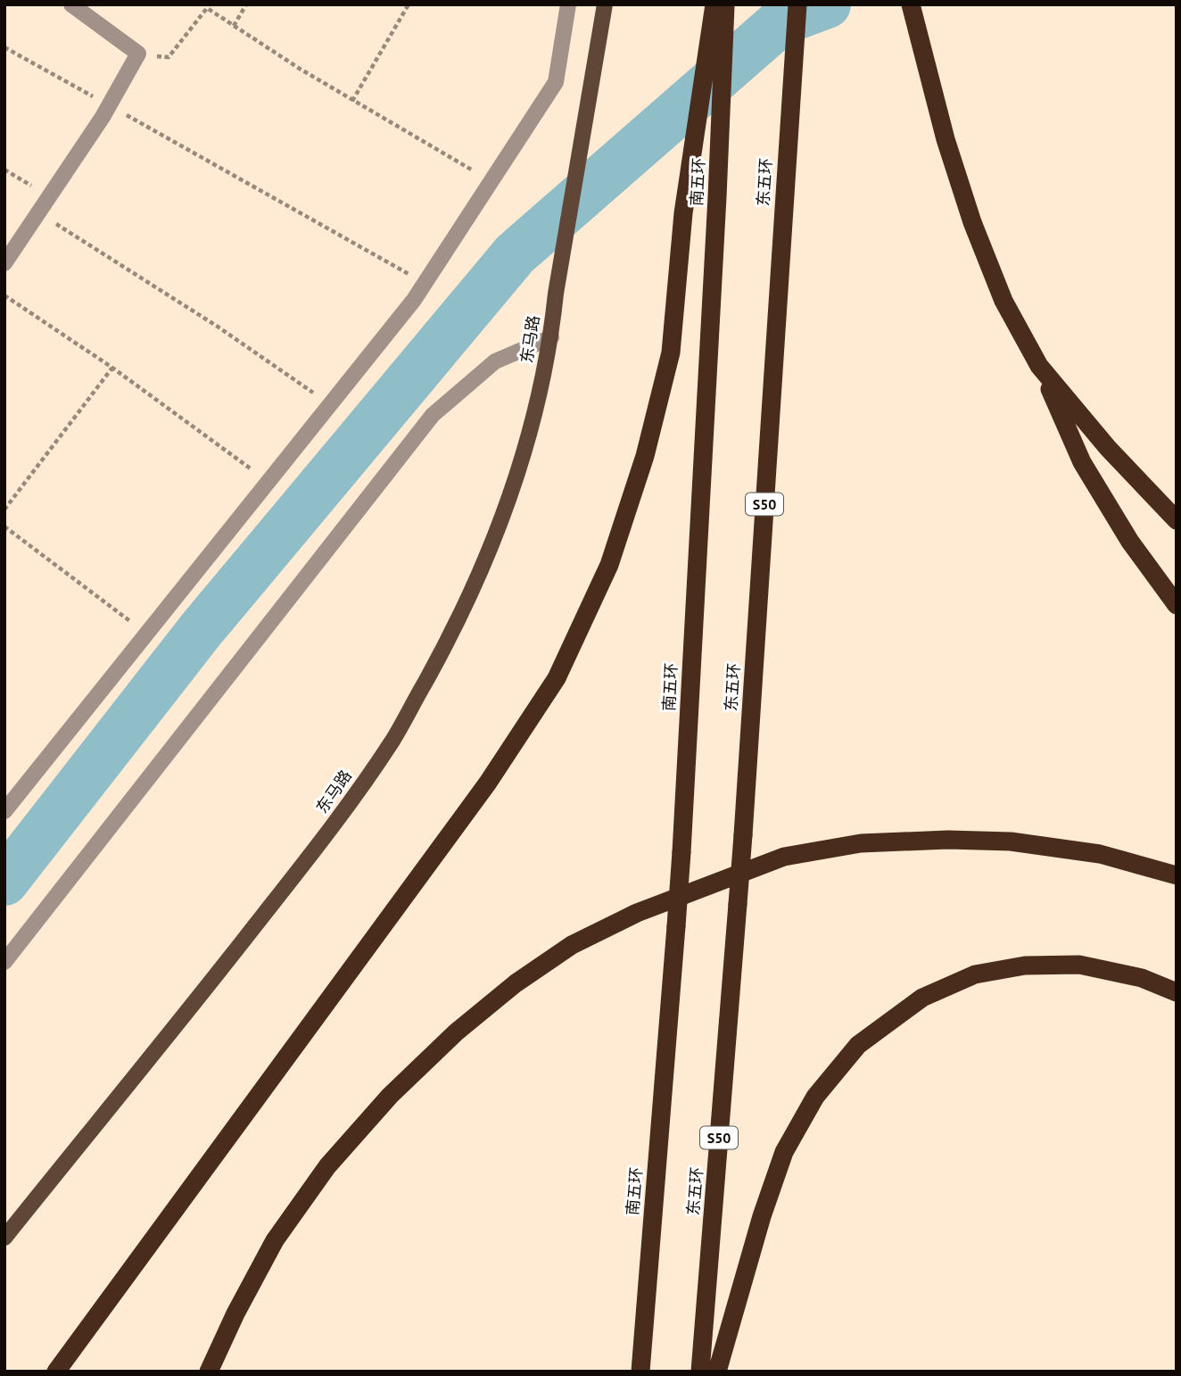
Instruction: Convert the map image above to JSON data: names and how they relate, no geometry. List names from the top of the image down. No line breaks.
{"streets":{"highway":["南五环","东五环","S50"],"main road":["东马路"]}}
